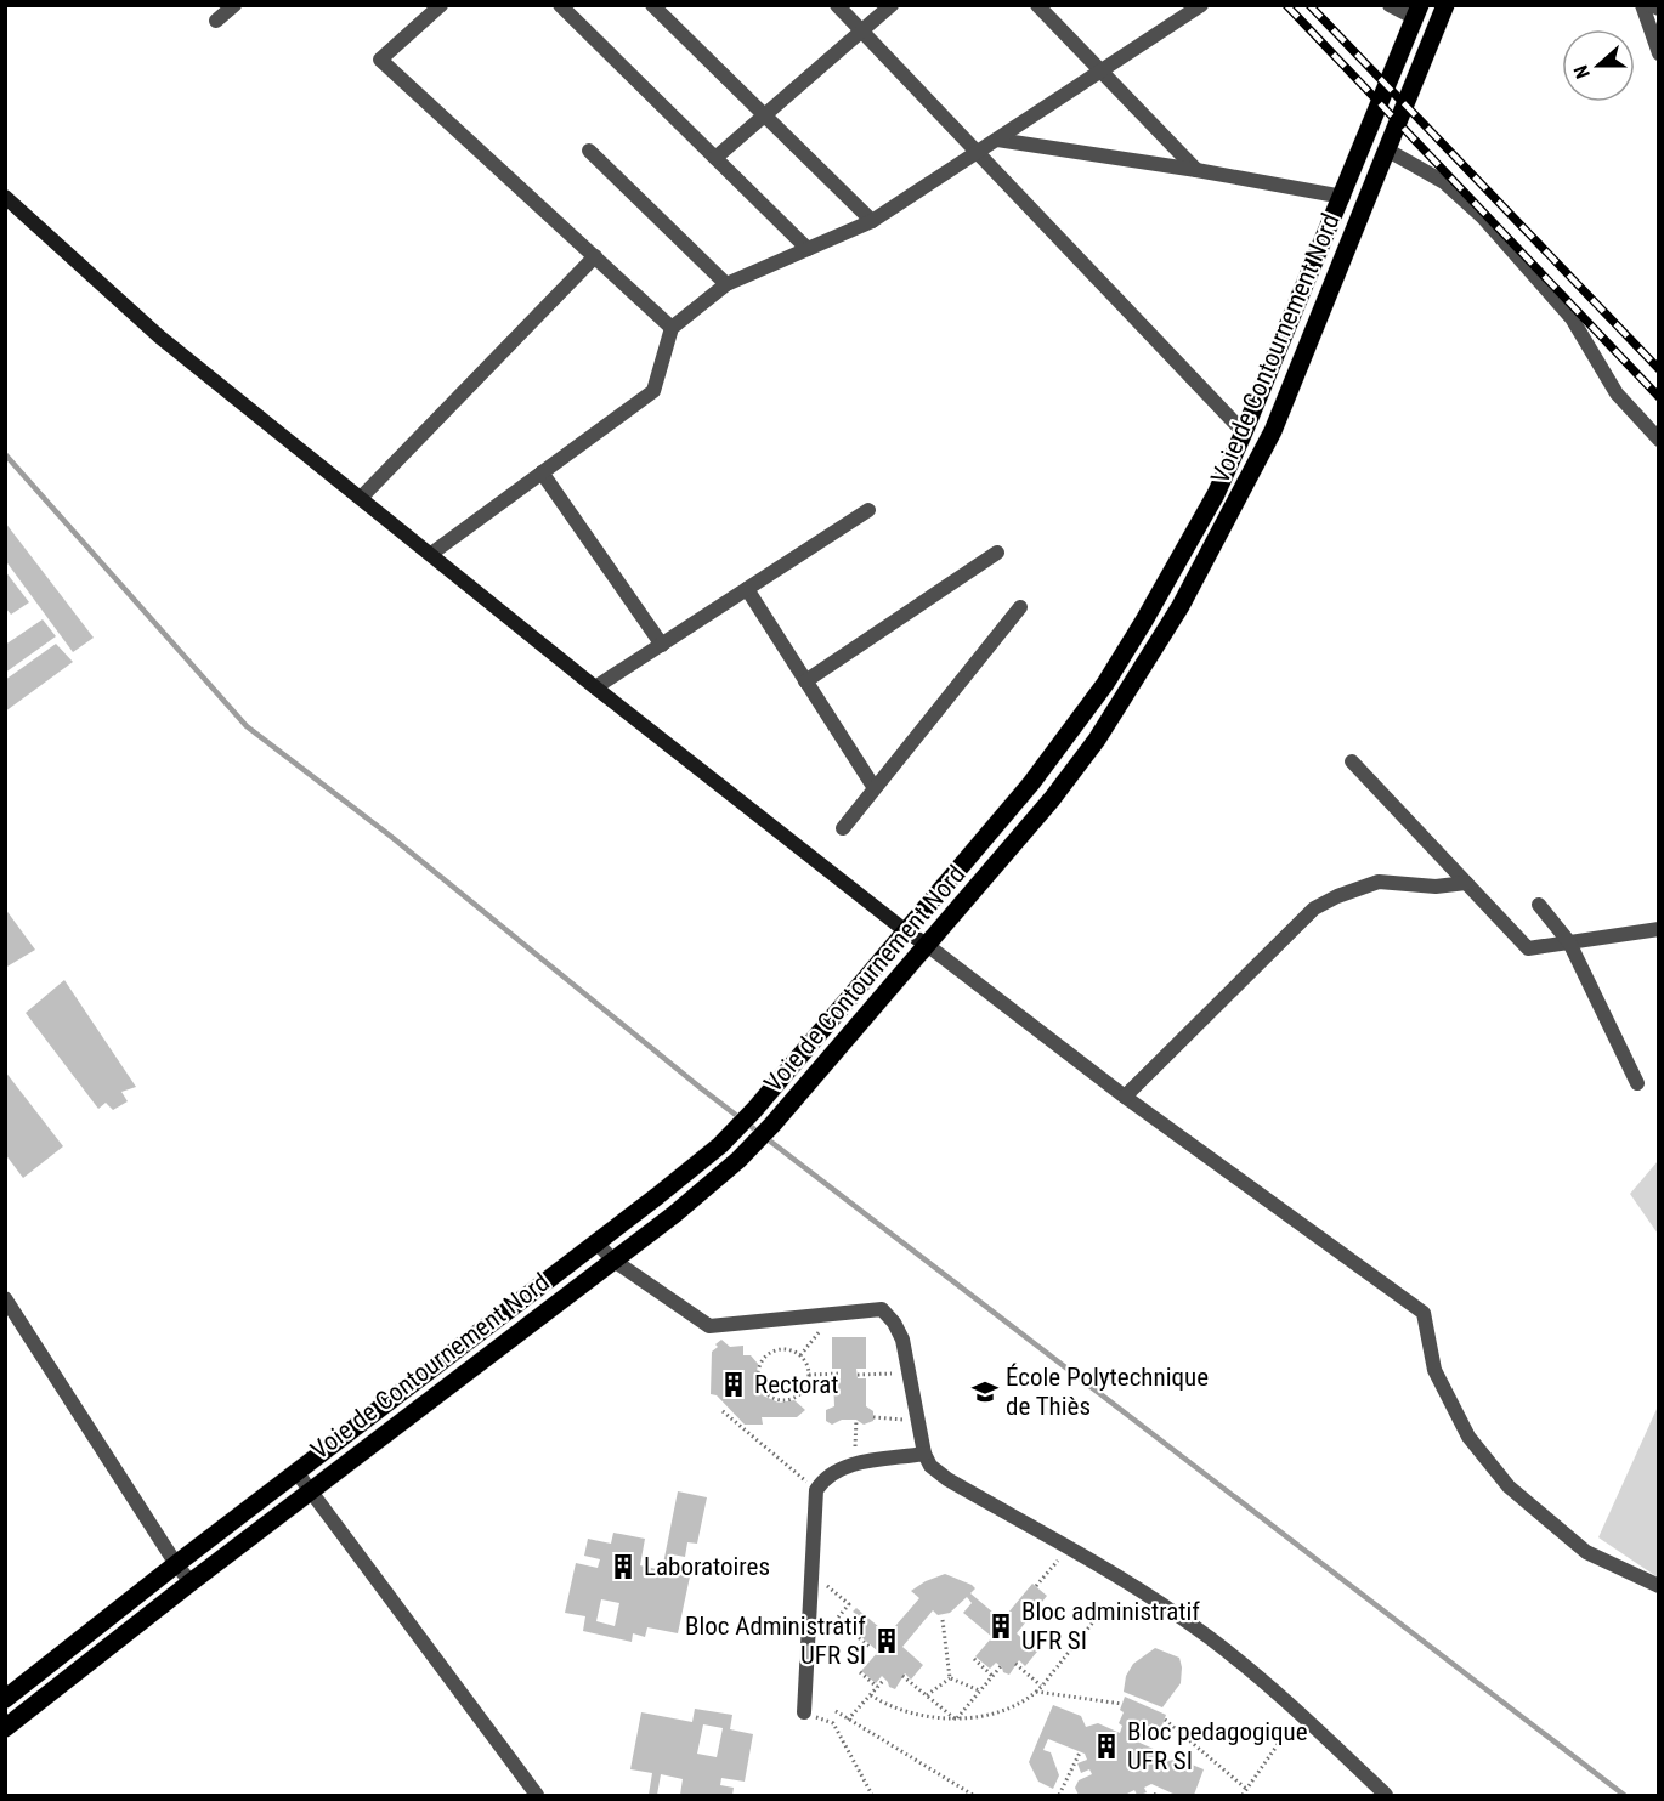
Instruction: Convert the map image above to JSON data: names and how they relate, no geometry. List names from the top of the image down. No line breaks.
{"streets":{"main road":["Voie de Contournement Nord"]},"places":{"building":["Rectorat","Laboratoires","Bloc administratif UFR SI","Bloc Administratif UFR SI","Bloc pedagogique UFR SI"],"school or university":["École Polytechnique de Thiès"]},"north":"left"}
